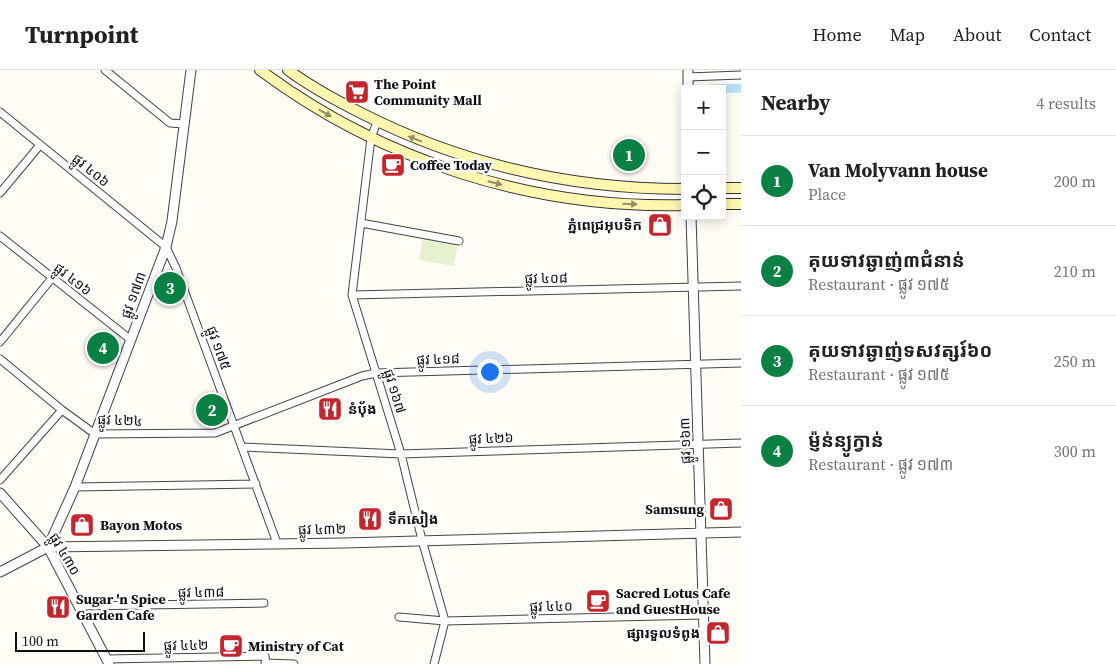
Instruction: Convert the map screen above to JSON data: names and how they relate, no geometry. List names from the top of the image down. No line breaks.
{"streets":{"street":["ផ្លូវ ៤០៦","ផ្លូវ ៤០៨","ផ្លូវ ៤១៦","ផ្លូវ ១៧៣","ផ្លូវ ១៧៥","ផ្លូវ ៤១៨","ផ្លូវ ១៦៧","ផ្លូវ ៤២៤","ផ្លូវ ៤២៦","ផ្លូវ ១៦៣","ផ្លូវ ៤៣២","ផ្លូវ ៤៣០","ផ្លូវ ៤៣៨","ផ្លូវ ៤៤០","ផ្លូវ ៤៤២"]},"crossings":[["ផ្លូវ ៤០៦","ផ្លូវ ១៧៣"],["ផ្លូវ ៤០៦","ផ្លូវ ១៧៥"],["ផ្លូវ ៤០៨","ផ្លូវ ១៦៧"],["ផ្លូវ ៤០៨","ផ្លូវ ១៦៣"],["ផ្លូវ ៤១៦","ផ្លូវ ១៧៣"],["ផ្លូវ ១៧៣","ផ្លូវ ១៧៥"],["ផ្លូវ ១៧៣","ផ្លូវ ៤២៤"],["ផ្លូវ ១៧៣","ផ្លូវ ៤៣២"],["ផ្លូវ ១៧៣","ផ្លូវ ៤៣០"],["ផ្លូវ ១៧៥","ផ្លូវ ៤១៨"],["ផ្លូវ ១៧៥","ផ្លូវ ៤២៤"],["ផ្លូវ ១៧៥","ផ្លូវ ៤២៦"],["ផ្លូវ ១៧៥","ផ្លូវ ៤៣២"],["ផ្លូវ ៤១៨","ផ្លូវ ១៦៧"],["ផ្លូវ ៤១៨","ផ្លូវ ៤២៤"],["ផ្លូវ ៤១៨","ផ្លូវ ១៦៣"],["ផ្លូវ ១៦៧","ផ្លូវ ៤២៦"],["ផ្លូវ ១៦៧","ផ្លូវ ៤៣២"],["ផ្លូវ ១៦៧","ផ្លូវ ៤៤០"],["ផ្លូវ ៤២៦","ផ្លូវ ១៦៣"],["ផ្លូវ ១៦៣","ផ្លូវ ៤៣២"],["ផ្លូវ ១៦៣","ផ្លូវ ៤៤០"],["ផ្លូវ ៤៣២","ផ្លូវ ៤៣០"],["ផ្លូវ ៤៣០","ផ្លូវ ៤៣៨"],["ផ្លូវ ៤៣០","ផ្លូវ ៤៤២"]],"places":{"supermarket":["The Point Community Mall"],"cafe":["Coffee Today","Sacred Lotus Cafe and GuestHouse","Ministry of Cat"],"shop":["ភ្នំពេជ្រអុបទិក","Samsung","Bayon Motos","ផ្សារទួលទំពូង"],"restaurant":["នំប៉័ង","ទឹកសៀង","Sugar 'n Spice Garden Cafe"]},"scale_bar":"100 m","page":{"header":"Turnpoint","nav":["Home","Map","About","Contact"],"heading":["Nearby","4 results"],"map_buttons":["+","−"],"list":[{"mark":"1","name":"Van Molyvann house","note":"Place","value":"200 m"},{"mark":"2","name":"គុយទាវឆ្ងាញ់៣ជំនាន់","note":"Restaurant · ផ្លូវ ១៧៥","value":"210 m"},{"mark":"3","name":"គុយទាវឆ្ងាញ់ទសវត្សរ៍៦០","note":"Restaurant · ផ្លូវ ១៧៥","value":"250 m"},{"mark":"4","name":"ម្ញ៉ន់ន្យូក្វាន់","note":"Restaurant · ផ្លូវ ១៧៣","value":"300 m"}],"pins":["1","3","4","2"],"scale":"100 m"}}
